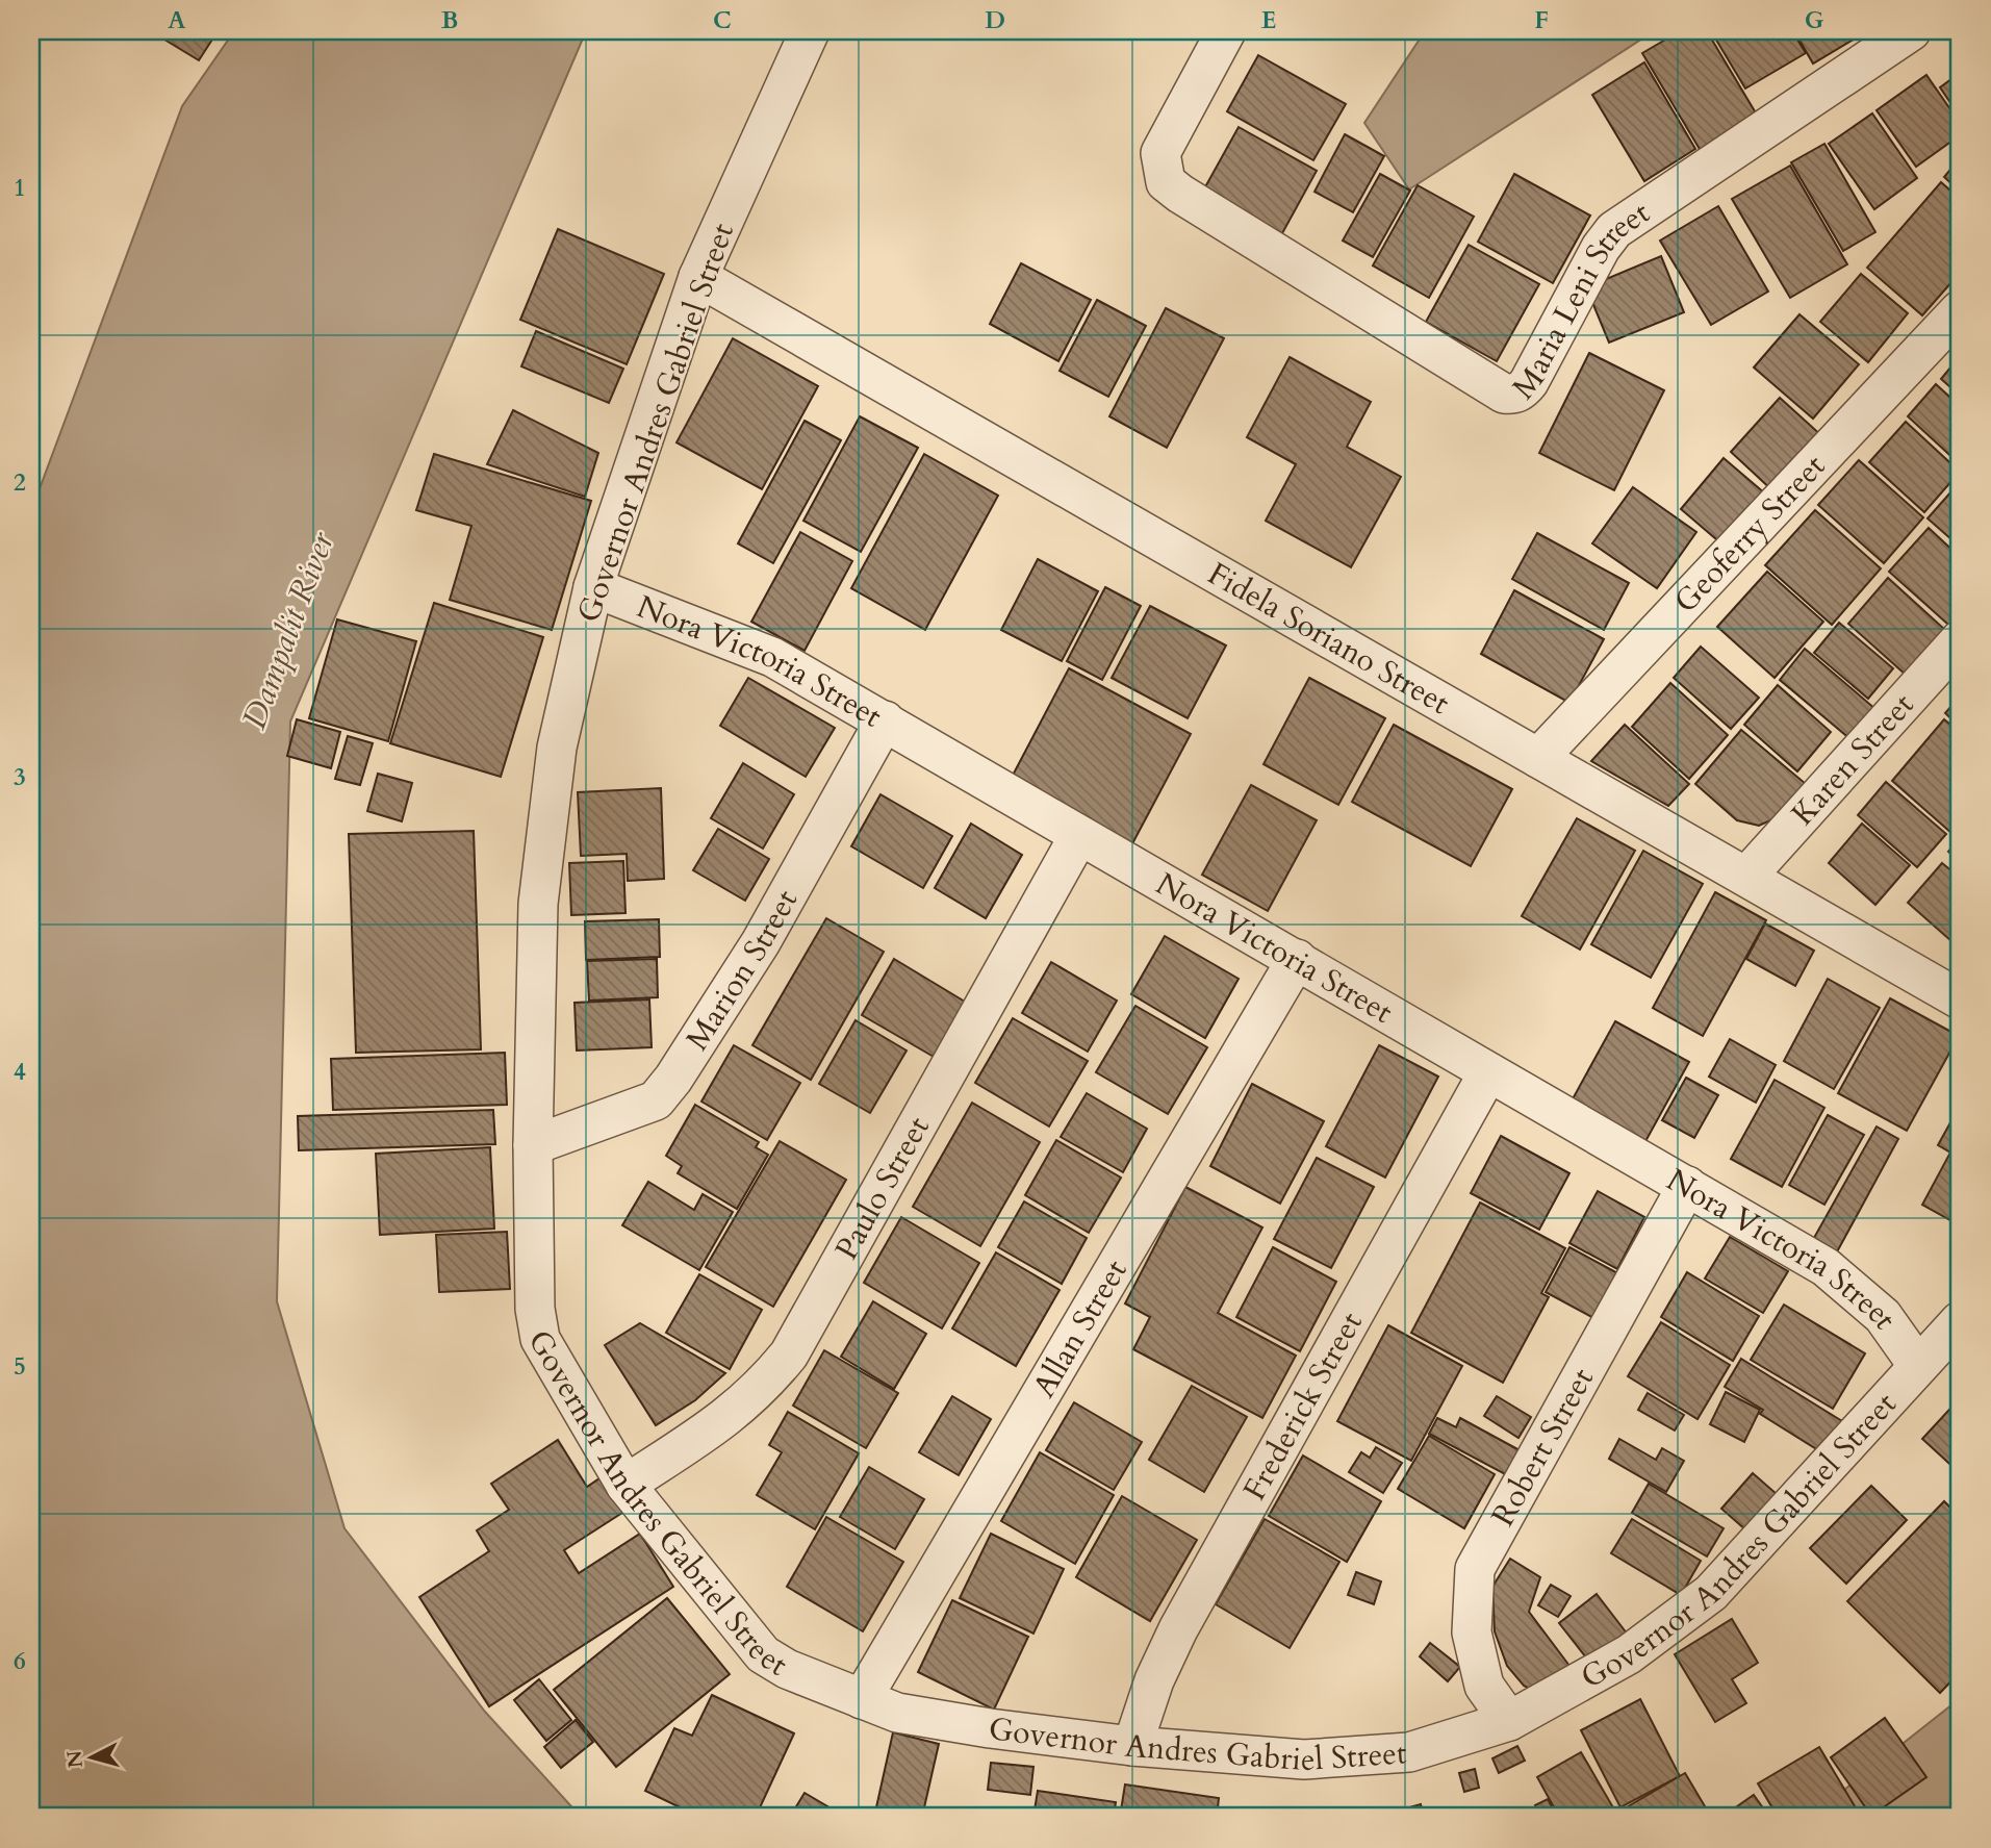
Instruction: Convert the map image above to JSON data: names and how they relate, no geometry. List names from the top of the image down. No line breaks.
{"streets":{"street":["Maria Leni Street","Governor Andres Gabriel Street","Geoferry Street","Fidela Soriano Street","Nora Victoria Street","Karen Street","Marion Street","Paulo Street","Allan Street","Frederick Street","Robert Street"]},"crossings":[["Governor Andres Gabriel Street","Fidela Soriano Street"],["Governor Andres Gabriel Street","Nora Victoria Street"],["Governor Andres Gabriel Street","Marion Street"],["Governor Andres Gabriel Street","Paulo Street"],["Governor Andres Gabriel Street","Allan Street"],["Governor Andres Gabriel Street","Frederick Street"],["Governor Andres Gabriel Street","Robert Street"],["Geoferry Street","Fidela Soriano Street"],["Fidela Soriano Street","Karen Street"],["Nora Victoria Street","Marion Street"],["Nora Victoria Street","Paulo Street"],["Nora Victoria Street","Allan Street"],["Nora Victoria Street","Frederick Street"],["Nora Victoria Street","Robert Street"]],"water":["Dampalit River"],"north":"left","grid":{"columns":["A","B","C","D","E","F","G"],"rows":["1","2","3","4","5","6"]}}
